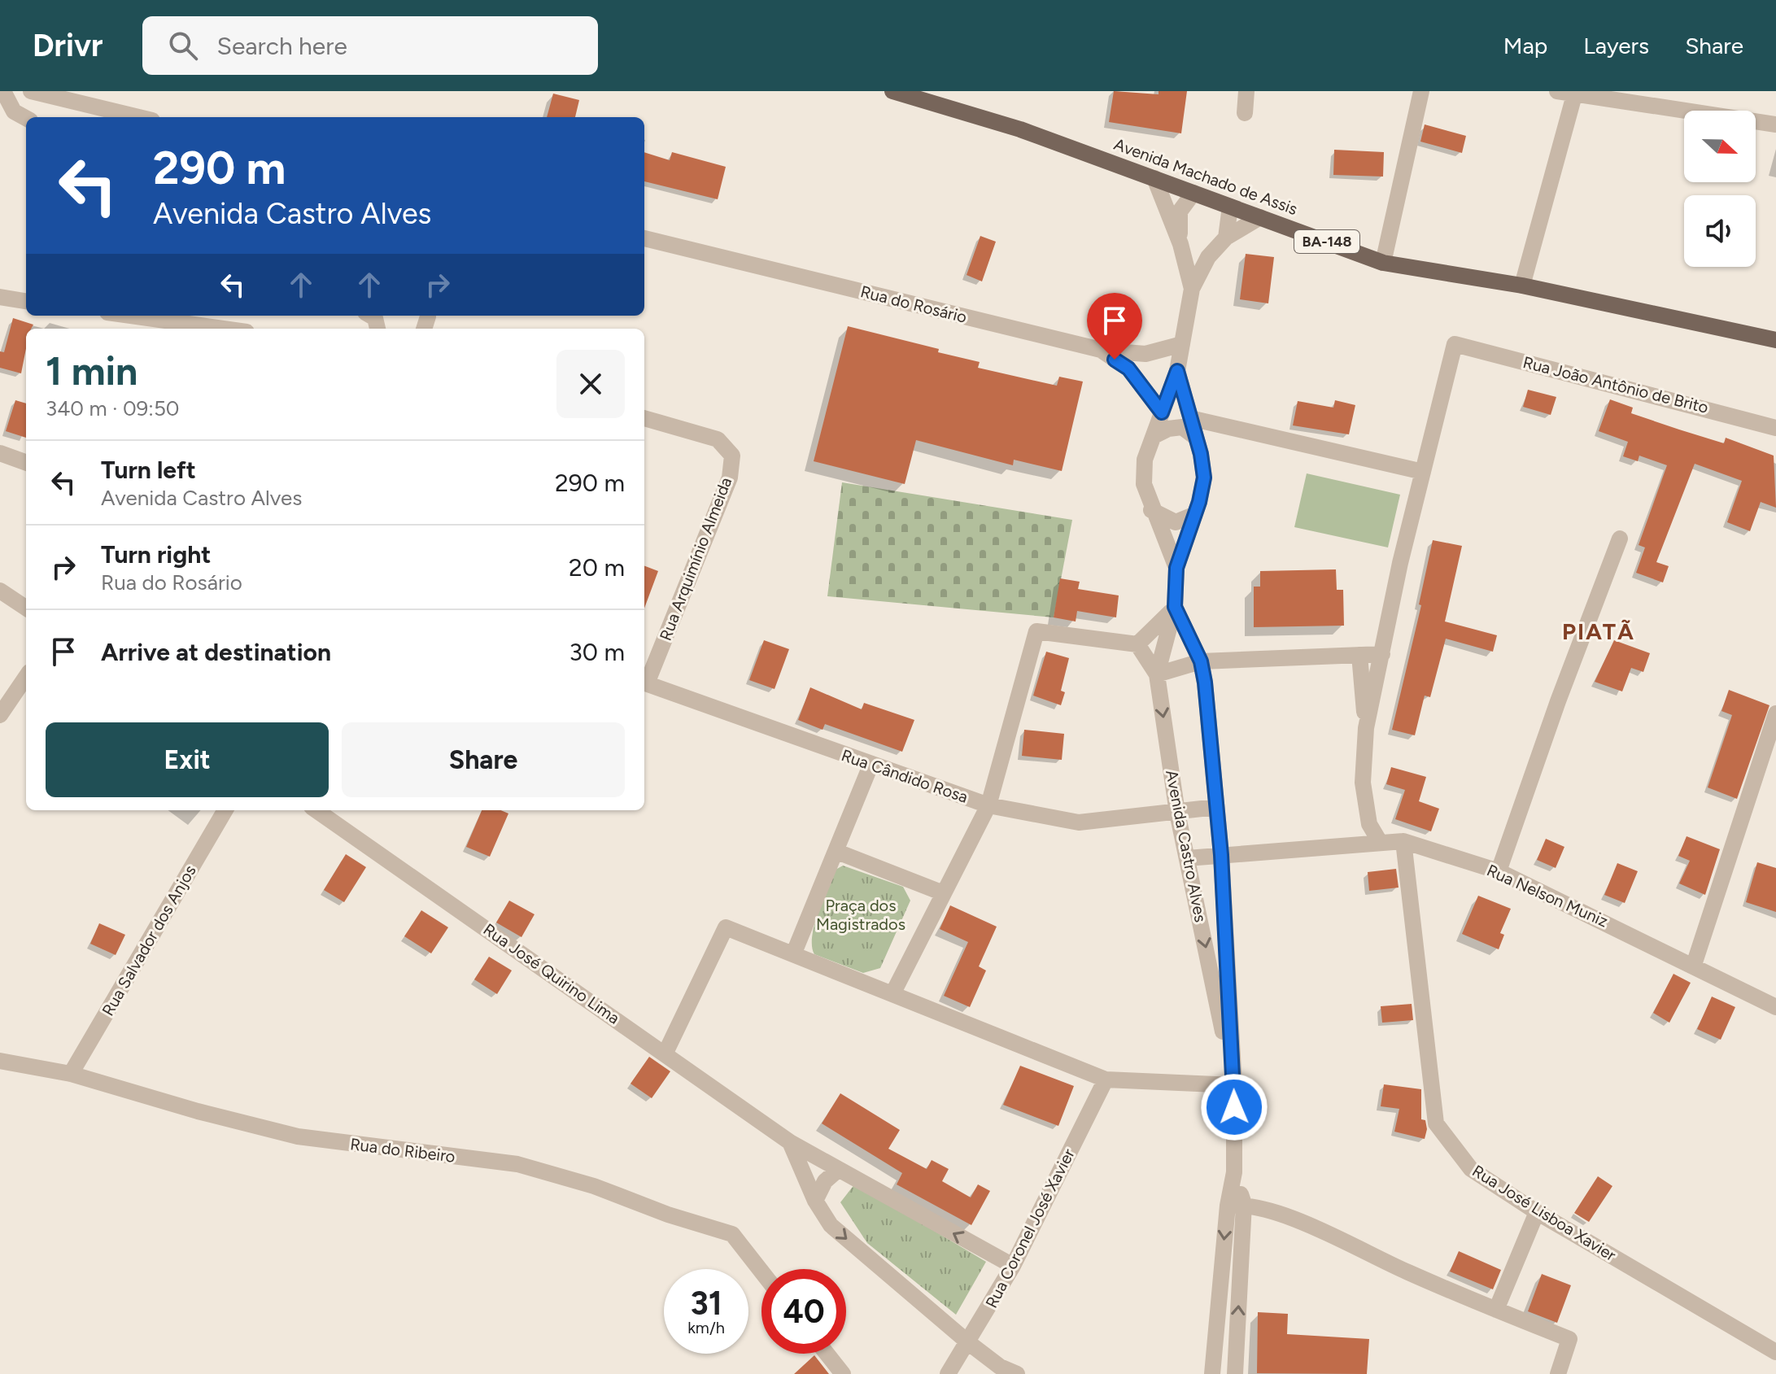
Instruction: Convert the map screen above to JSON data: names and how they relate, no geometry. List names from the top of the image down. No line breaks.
{"streets":{"main road":["Avenida Machado de Assis","BA-148"],"street":["Rua do Rosário","Rua João Antônio de Brito","Rua Arquimínio Almeida","Rua Cândido Rosa","Avenida Castro Alves","Rua Nelson Muniz","Rua Salvador dos Anjos","Rua José Quirino Lima","Rua do Ribeiro","Rua José Lisboa Xavier","Rua Coronel José Xavier"]},"crossings":[["Rua do Rosário","Avenida Castro Alves"],["Rua Arquimínio Almeida","Rua Cândido Rosa"],["Rua Cândido Rosa","Avenida Castro Alves"],["Avenida Castro Alves","Rua Nelson Muniz"],["Rua Nelson Muniz","Rua José Lisboa Xavier"],["Rua Salvador dos Anjos","Rua do Ribeiro"],["Rua José Quirino Lima","Rua Coronel José Xavier"]],"districts":["PIATÃ"],"parks":["Praça dos Magistrados"],"north":"right","page":{"header":"Drivr","search":"Search here","nav":["Map","Layers","Share"],"turn":["290 m","Avenida Castro Alves"],"heading":["1 min","340 m · 09:50"],"list":[{"name":"Turn left","note":"Avenida Castro Alves","value":"290 m"},{"name":"Turn right","note":"Rua do Rosário","value":"20 m"},{"name":"Arrive at destination","value":"30 m"}],"buttons":["Exit","Share"],"speed":"31 km/h","limit":"40"}}
